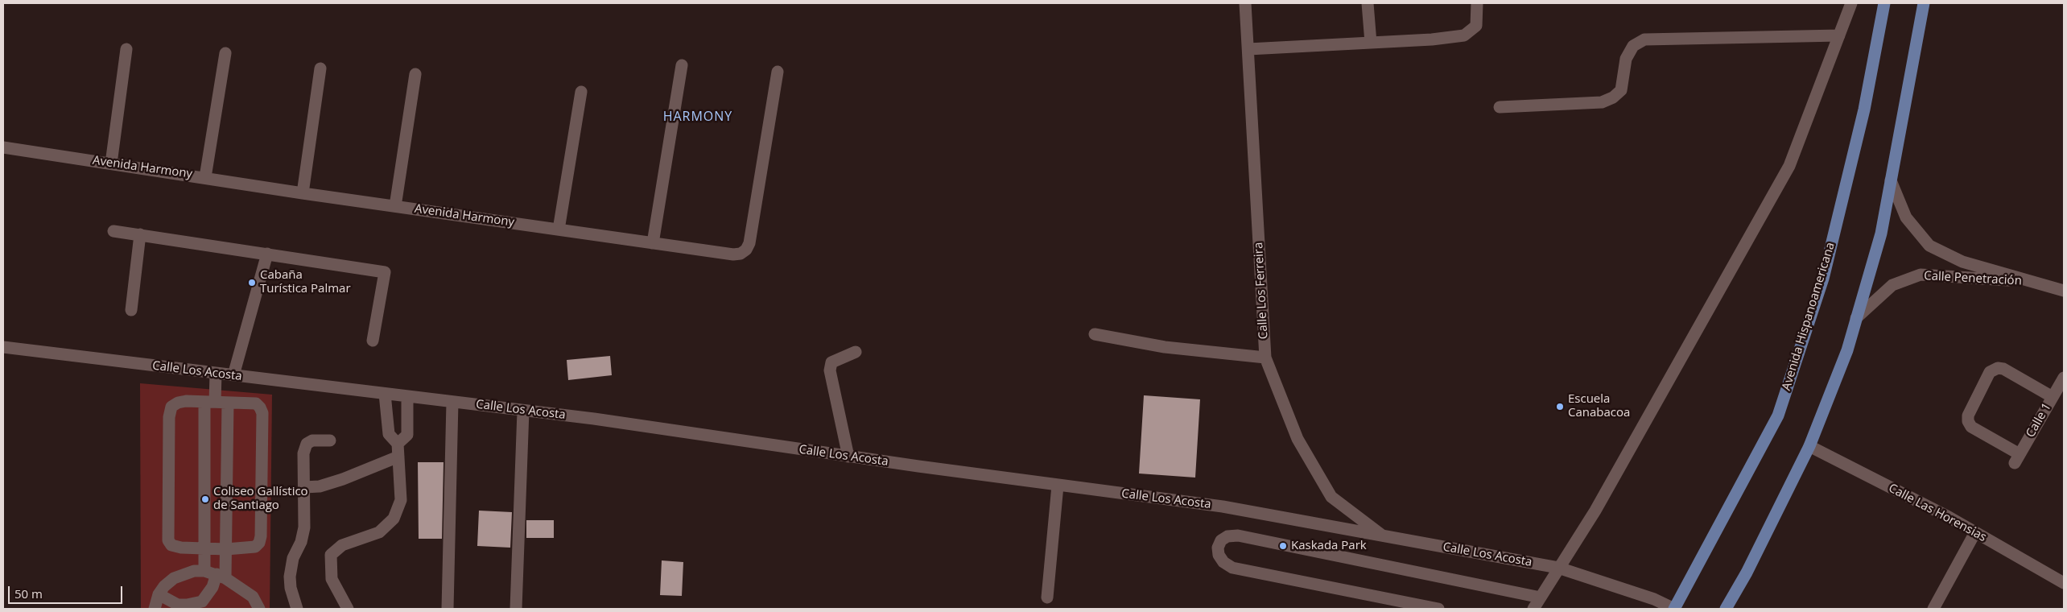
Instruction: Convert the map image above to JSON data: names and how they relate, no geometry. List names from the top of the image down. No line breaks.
{"streets":{"main road":["Avenida Hispanoamericana"],"street":["Avenida Harmony","Calle Penetración","Calle Los Ferreira","Calle Los Acosta","Calle 1","Calle Las Horensias"]},"crossings":[["Calle Los Ferreira","Calle Los Acosta"],["Avenida Hispanoamericana","Calle Los Acosta"]],"districts":["HARMONY"],"places":["Cabaña Turística Palmar","Escuela Canabacoa","Coliseo Gallístico de Santiago","Kaskada Park"],"scale_bar":"50 m"}
